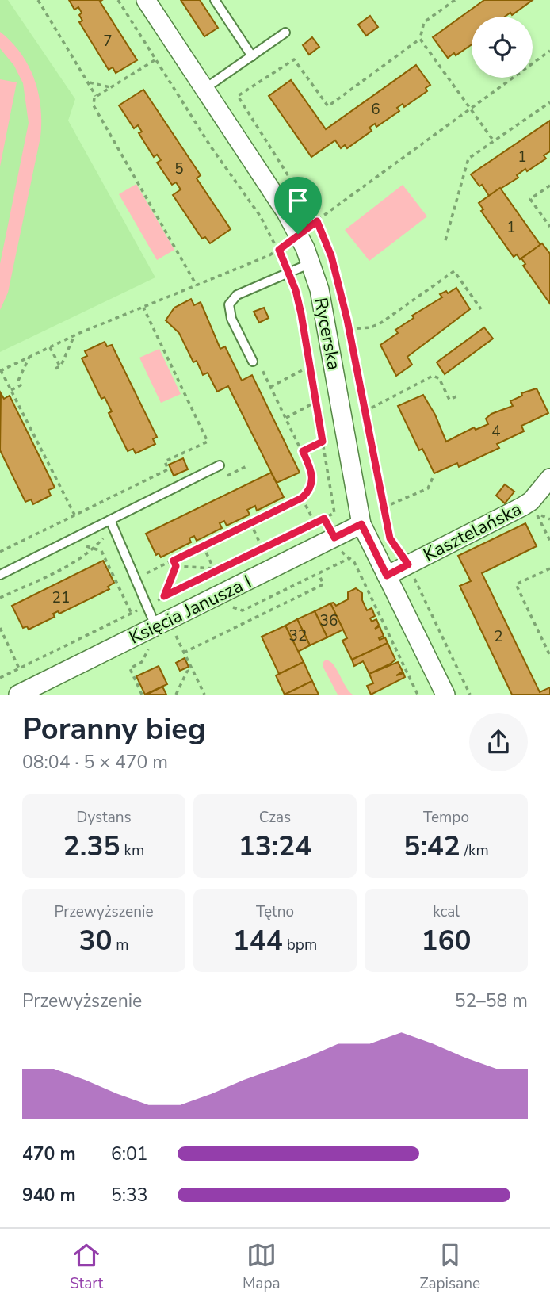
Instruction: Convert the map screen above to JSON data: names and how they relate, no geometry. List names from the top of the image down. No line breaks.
{"streets":{"street":["Rycerska","Kasztelańska","Księcia Janusza I"]},"crossings":[["Rycerska","Kasztelańska"],["Rycerska","Księcia Janusza I"]],"house_numbers":["7","6","1","5","1","4","21","36","32","2"],"page":{"heading":["Poranny bieg","08:04 · 5 × 470 m"],"stats":[["Dystans","2.35 km"],["Czas","13:24"],["Tempo","5:42 /km"],["Przewyższenie","30 m"],["Tętno","144 bpm"],["kcal","160"]],"chart":["Przewyższenie","52–58 m"],"list":[{"name":"470 m","note":"6:01"},{"name":"940 m","note":"5:33"}],"tabs":["Start","Mapa","Zapisane"]}}
